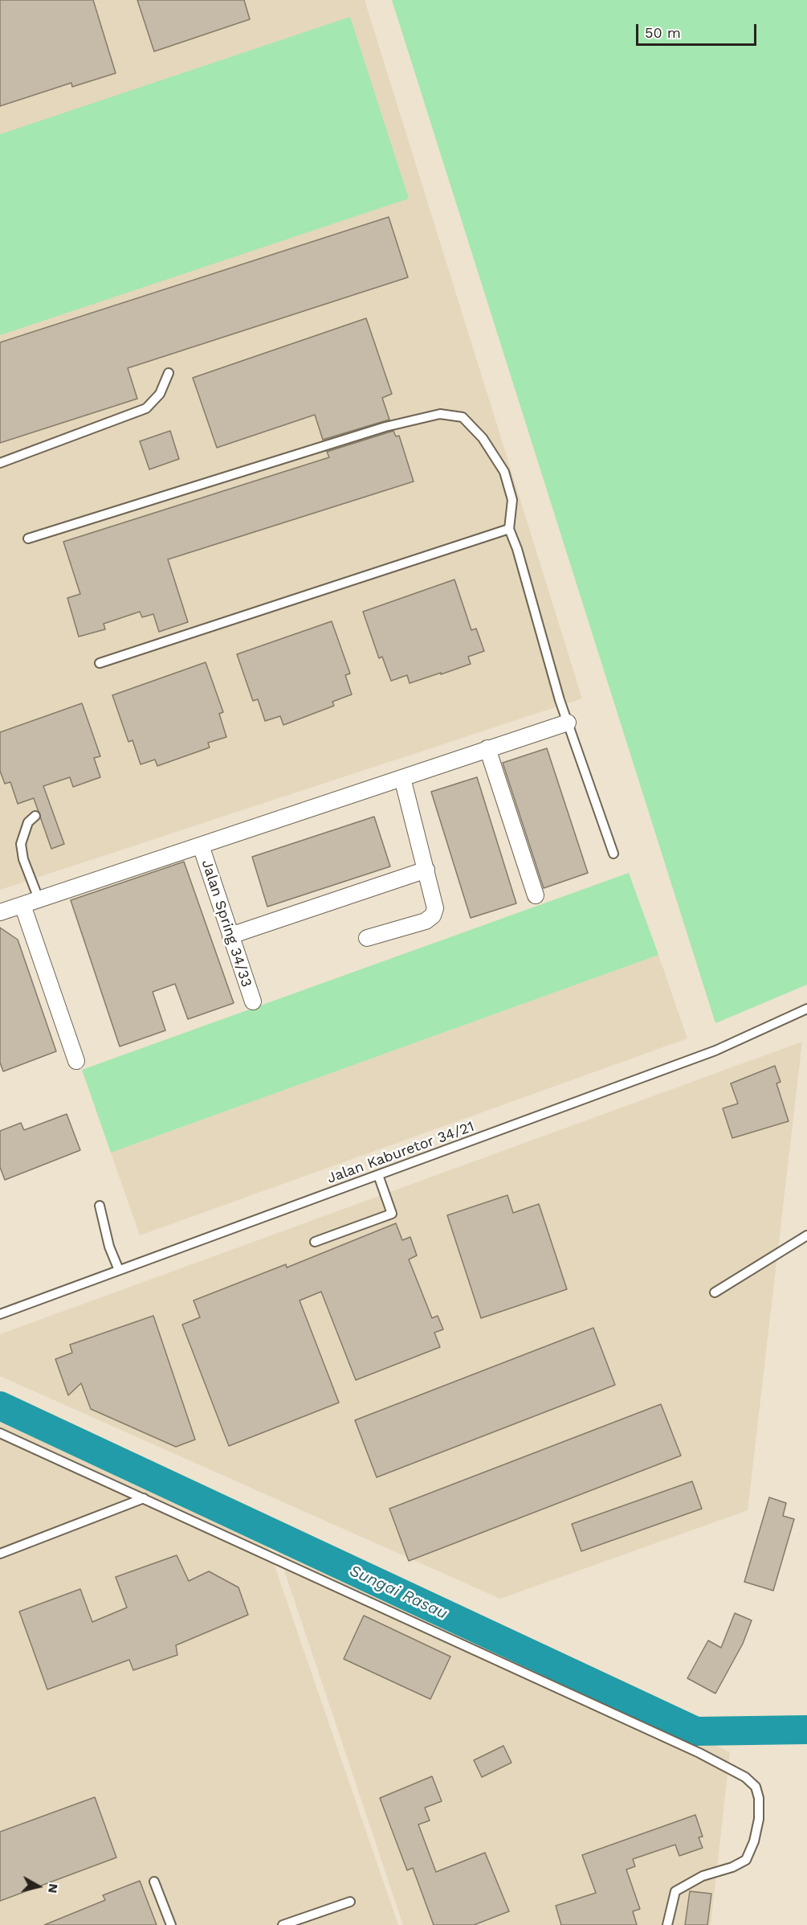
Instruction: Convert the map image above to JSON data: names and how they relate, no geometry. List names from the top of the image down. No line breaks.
{"streets":{"street":["Jalan Spring 34/33"],"lane":["Jalan Kaburetor 34/21"]},"water":["Sungai Rasau"],"scale_bar":"50 m","north":"right"}
